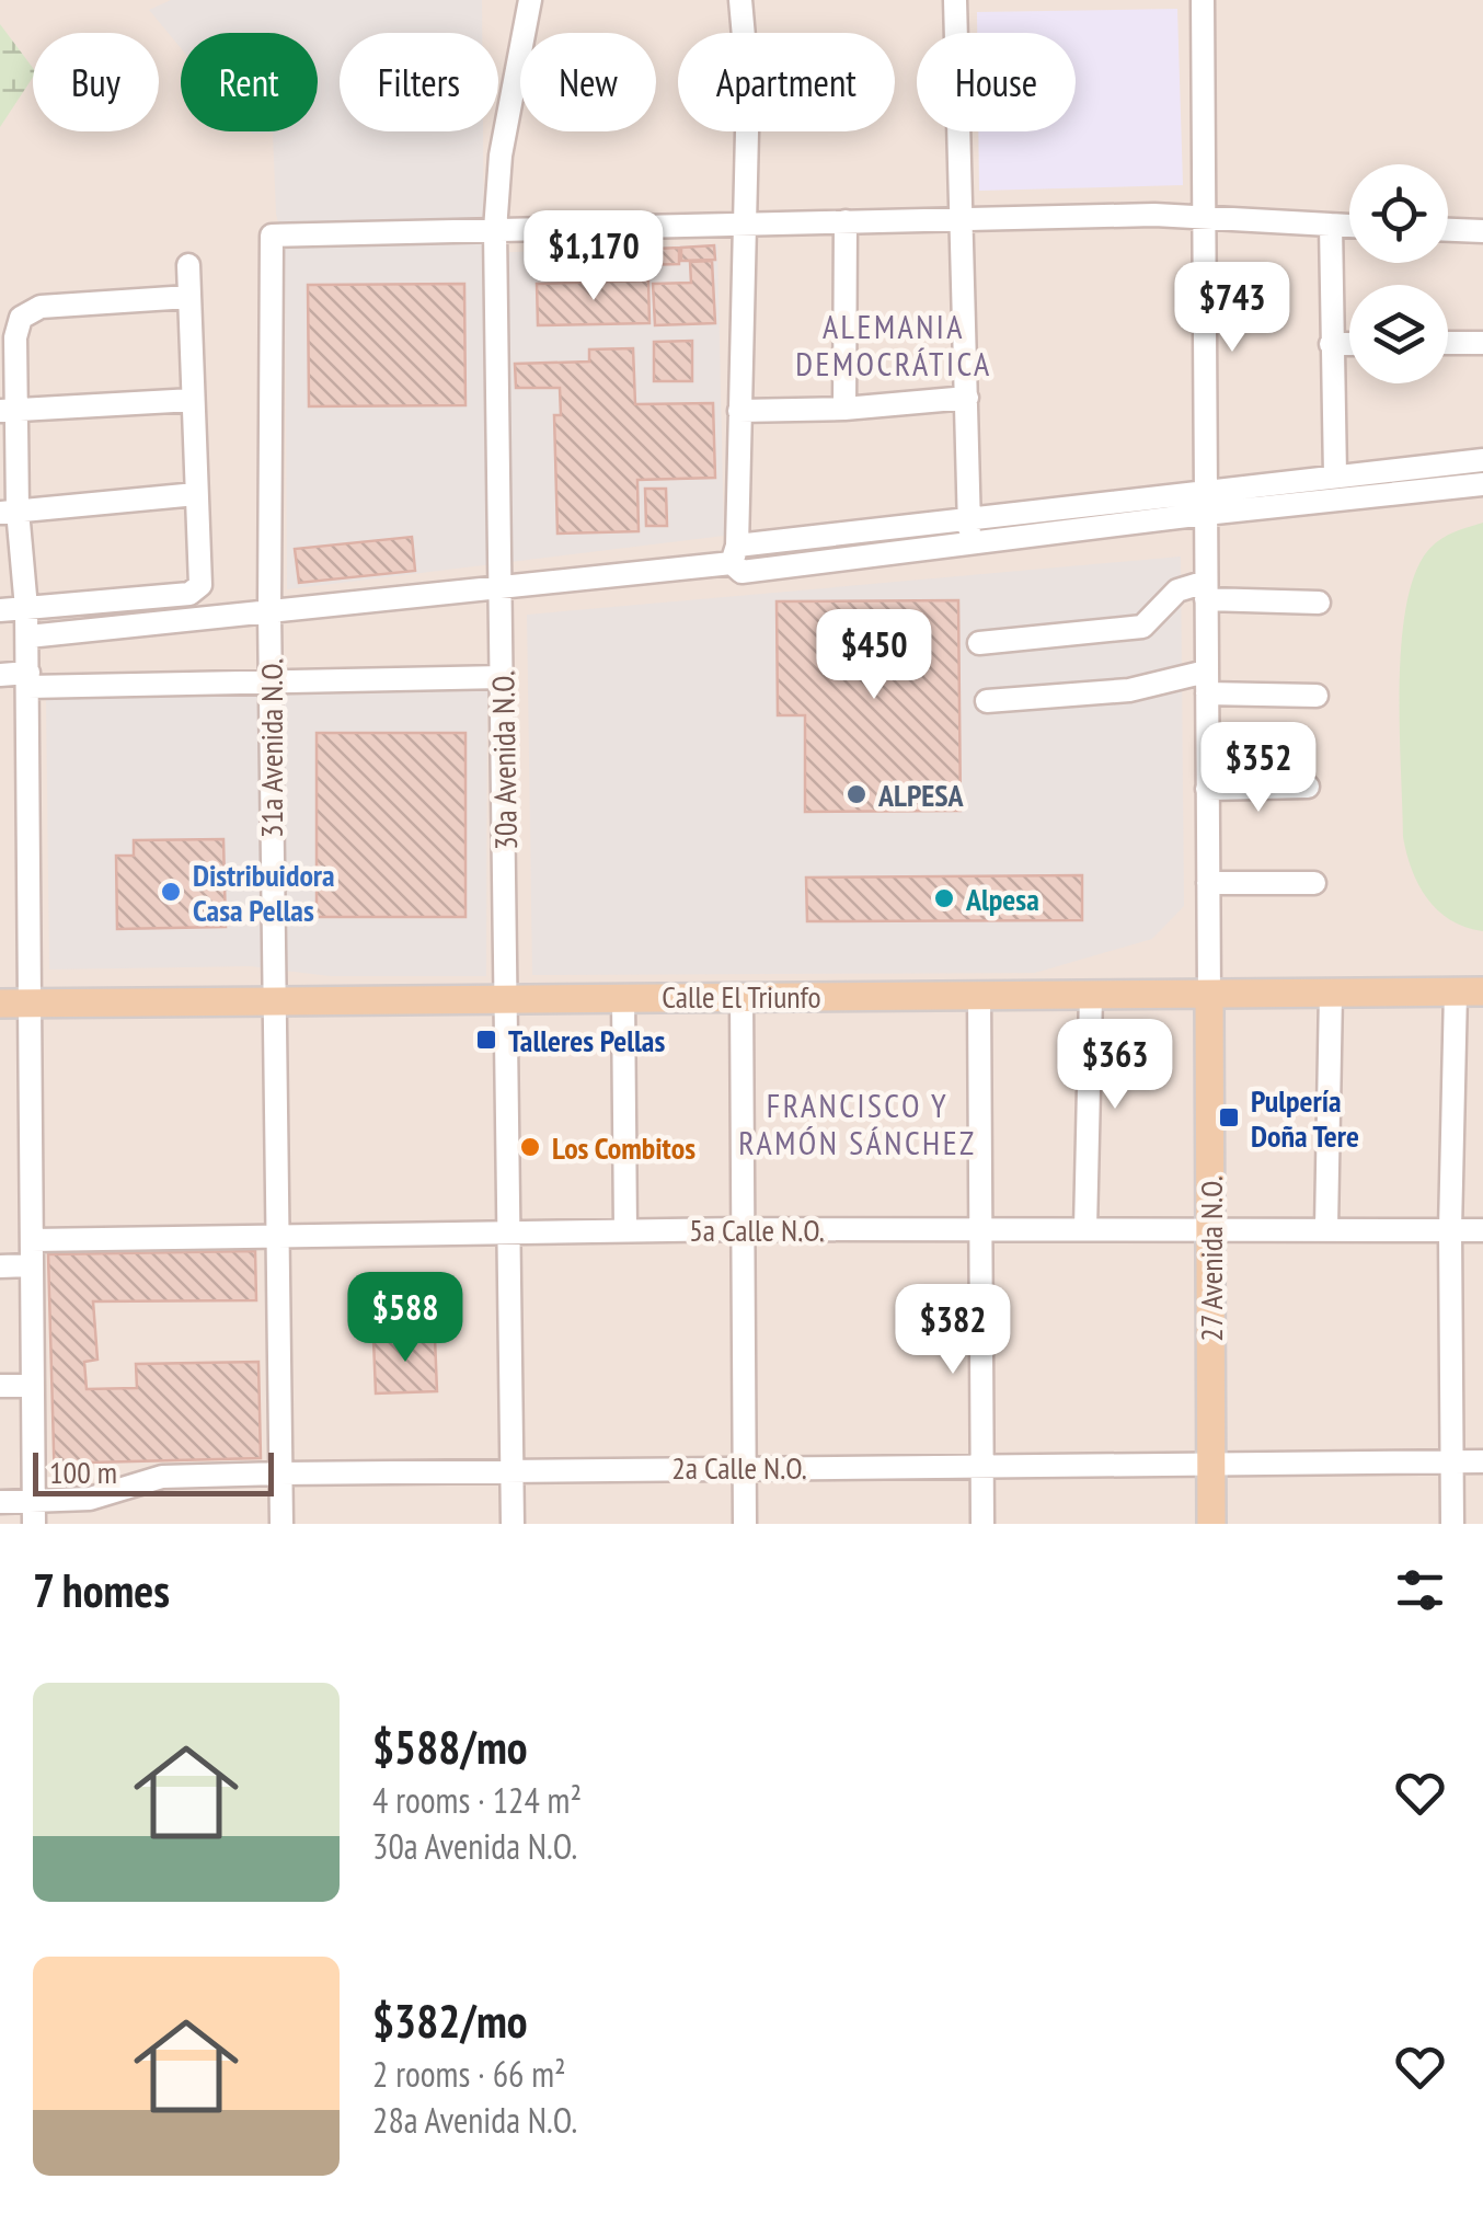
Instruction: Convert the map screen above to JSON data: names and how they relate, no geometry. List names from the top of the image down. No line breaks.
{"streets":{"main road":["Calle El Triunfo","27 Avenida N.O."],"street":["31a Avenida N.O.","30a Avenida N.O.","5a Calle N.O.","2a Calle N.O."]},"crossings":[["31a Avenida N.O.","30a Avenida N.O."],["31a Avenida N.O.","Calle El Triunfo"],["31a Avenida N.O.","5a Calle N.O."],["31a Avenida N.O.","2a Calle N.O."],["30a Avenida N.O.","Calle El Triunfo"],["30a Avenida N.O.","5a Calle N.O."],["30a Avenida N.O.","2a Calle N.O."],["Calle El Triunfo","27 Avenida N.O."],["5a Calle N.O.","27 Avenida N.O."],["27 Avenida N.O.","2a Calle N.O."]],"districts":["ALEMANIA DEMOCRÁTICA","FRANCISCO Y RAMÓN SÁNCHEZ"],"places":{"other":["ALPESA","Distribuidora Casa Pellas","Alpesa","Los Combitos"],"transit":["Talleres Pellas","Pulpería Doña Tere"]},"scale_bar":"100 m","page":{"chip":["Buy","Rent","Filters","New","Apartment","House"],"price":["$1,170","$743","$450","$352","$363","$588","$382"],"scale":"100 m","heading":"7 homes","list":[{"name":"$588/mo","note":"4 rooms · 124 m² · 30a Avenida N.O."},{"name":"$382/mo","note":"2 rooms · 66 m² · 28a Avenida N.O."}]}}
